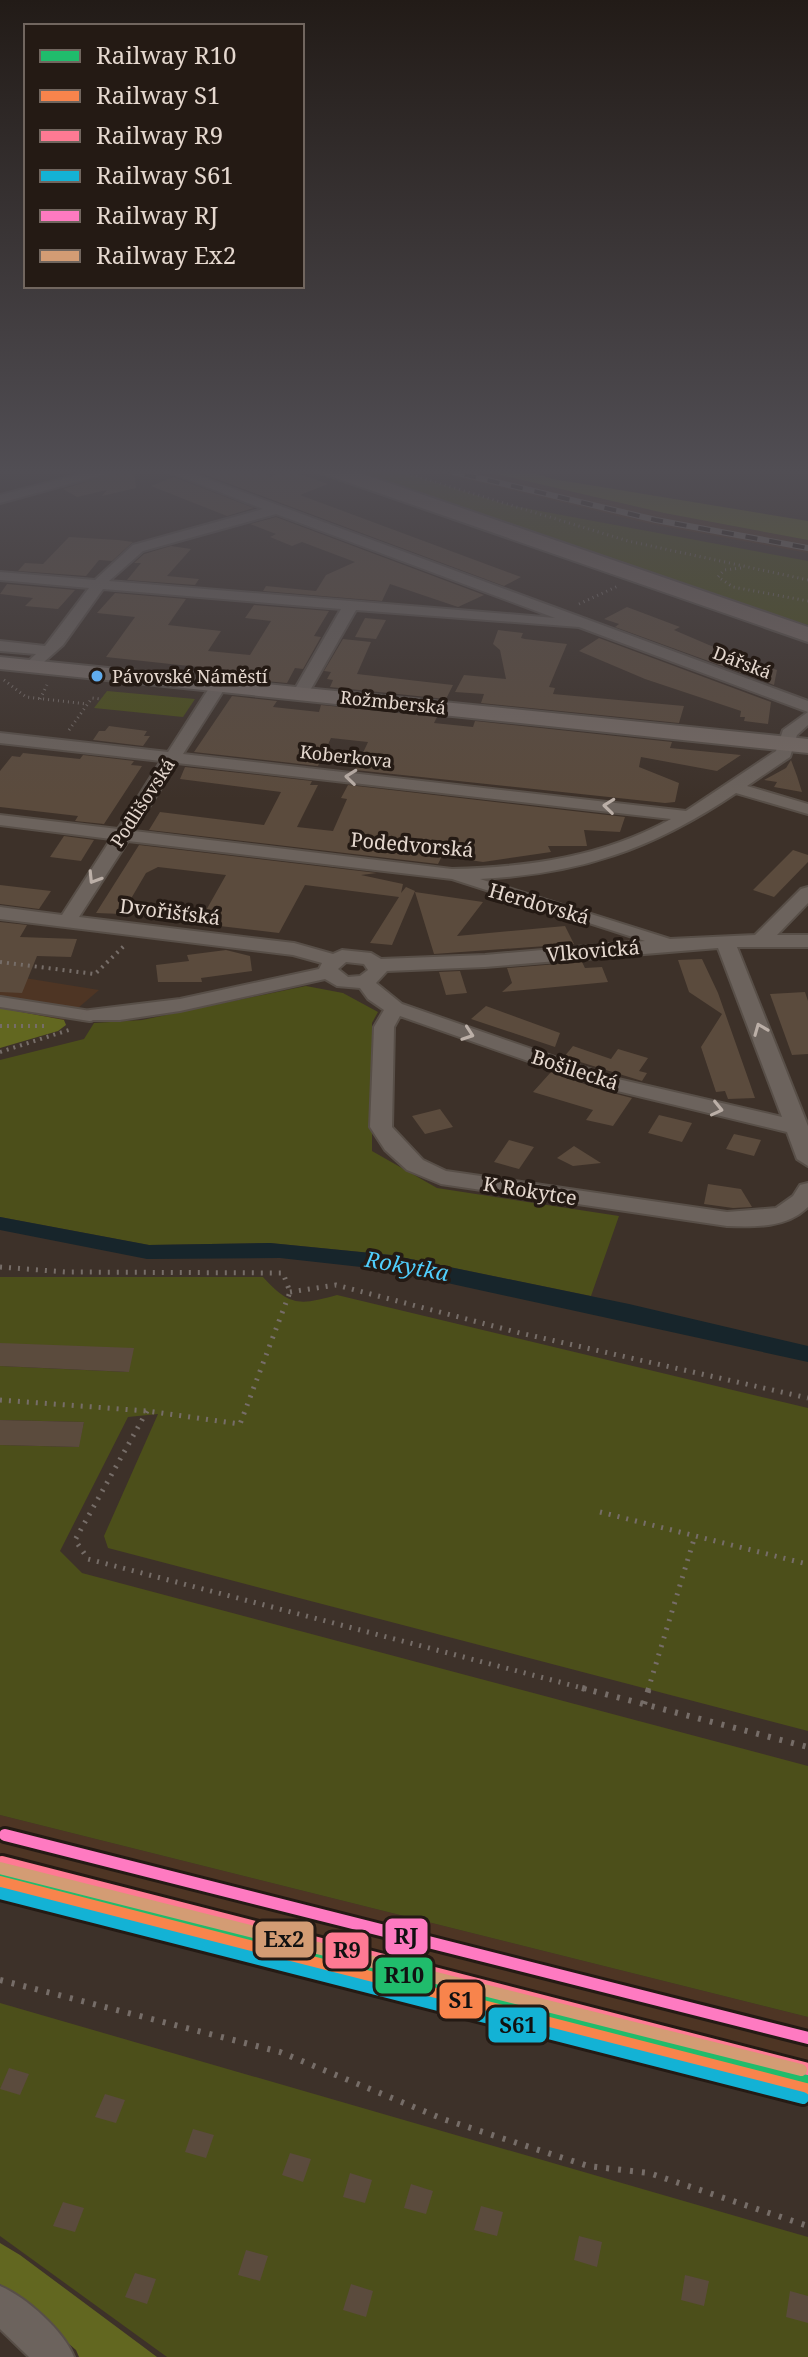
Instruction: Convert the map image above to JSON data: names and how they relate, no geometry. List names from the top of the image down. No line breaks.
{"streets":{"street":["Dářská","Rožmberská","Koberkova","Podlišovská","Podedvorská","Herdovská","Dvořišťská","Vlkovická","Bošilecká","K Rokytce"]},"crossings":[["Rožmberská","Podlišovská"],["Rožmberská","Podedvorská"],["Koberkova","Podlišovská"],["Koberkova","Podedvorská"],["Podlišovská","Podedvorská"],["Podlišovská","Dvořišťská"],["Podedvorská","Herdovská"],["Herdovská","Vlkovická"],["Dvořišťská","Vlkovická"],["Vlkovická","Bošilecká"],["Bošilecká","K Rokytce"]],"one_way":["Podlišovská","Bošilecká"],"water":["Rokytka"],"places":["Pávovské Náměstí"],"lines":["rail line RJ","rail line R9","rail line Ex2","rail line R10","rail line S1","rail line S61"],"legend":["Railway R10","Railway S1","Railway R9","Railway S61","Railway RJ","Railway Ex2"]}
